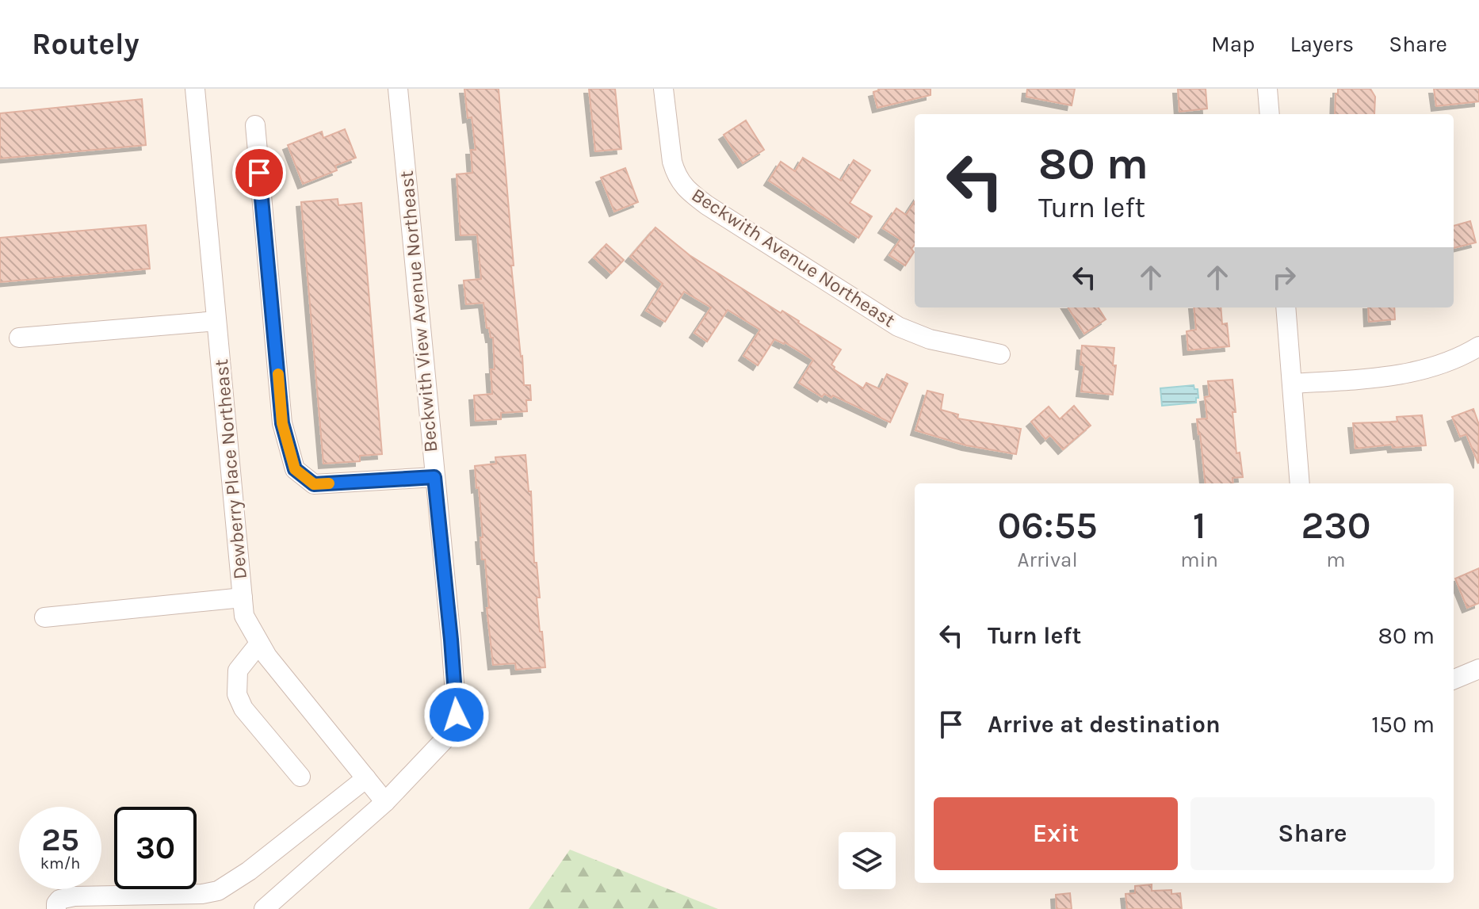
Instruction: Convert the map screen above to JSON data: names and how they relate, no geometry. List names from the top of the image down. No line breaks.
{"streets":{"street":["Beckwith Avenue Northeast","Beckwith View Avenue Northeast","Dewberry Place Northeast"]},"crossings":[["Beckwith View Avenue Northeast","Dewberry Place Northeast"]],"page":{"header":"Routely","nav":["Map","Layers","Share"],"turn":["80 m","Turn left"],"eta":["06:55","Arrival","1","min","230","m"],"list":[{"name":"Turn left","value":"80 m"},{"name":"Arrive at destination","value":"150 m"}],"buttons":["Exit","Share"],"speed":"25 km/h","limit":"30"}}
